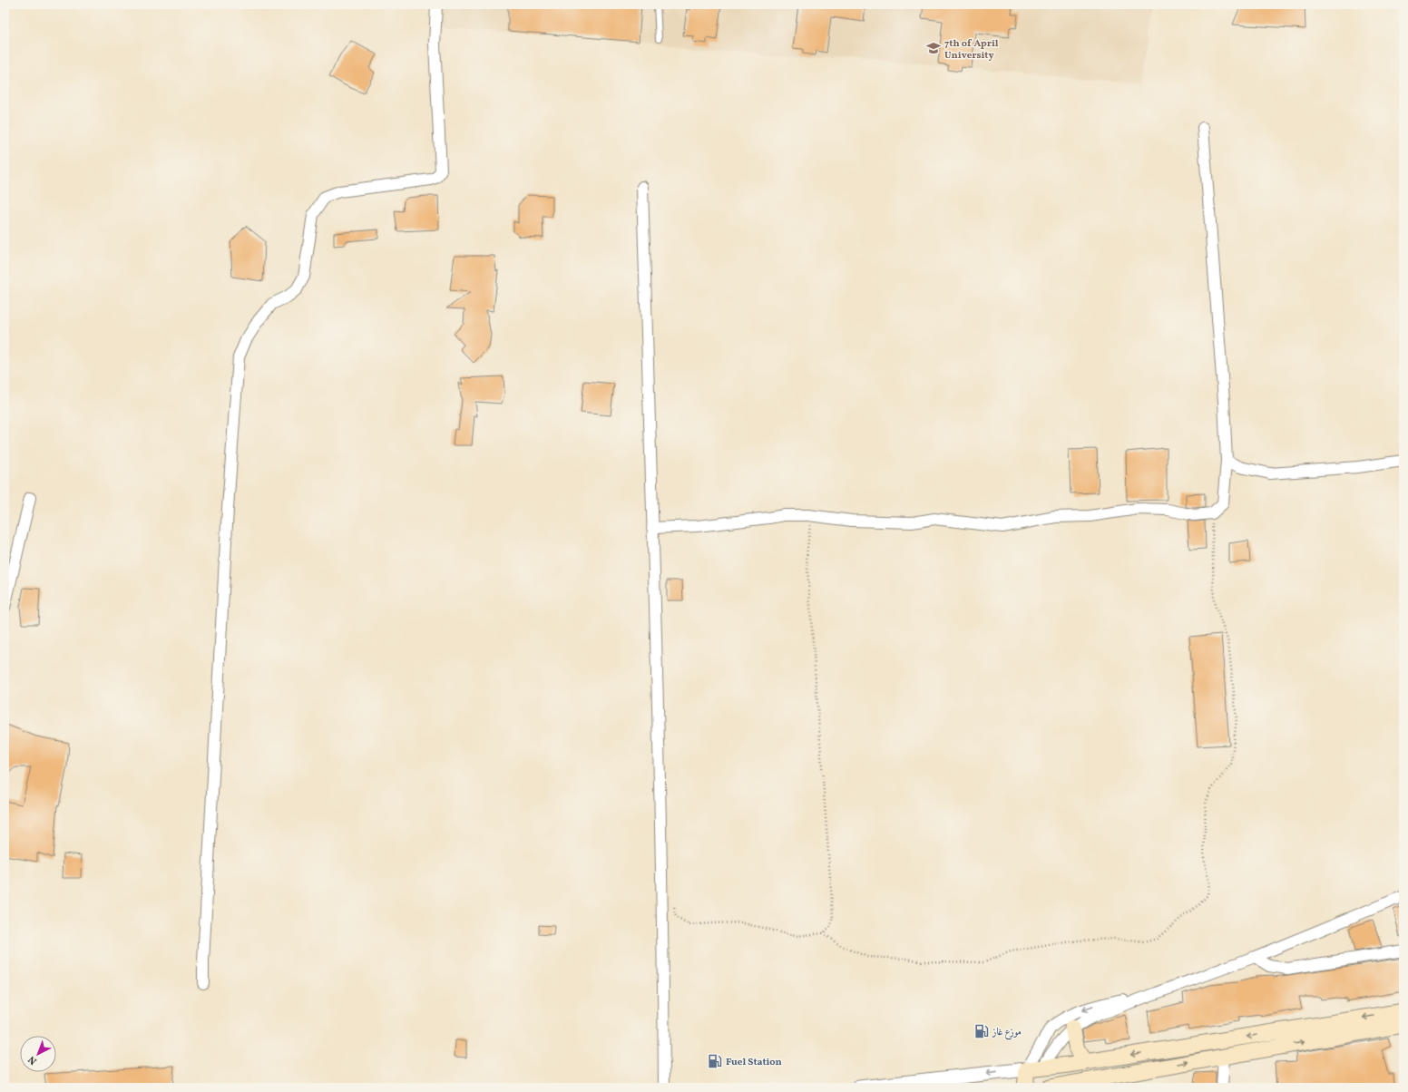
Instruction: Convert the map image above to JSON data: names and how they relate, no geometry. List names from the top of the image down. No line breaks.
{"places":{"school or university":["7th of April University"],"fuel station":["موزع غاز","Fuel Station"]},"north":"bottom left"}
